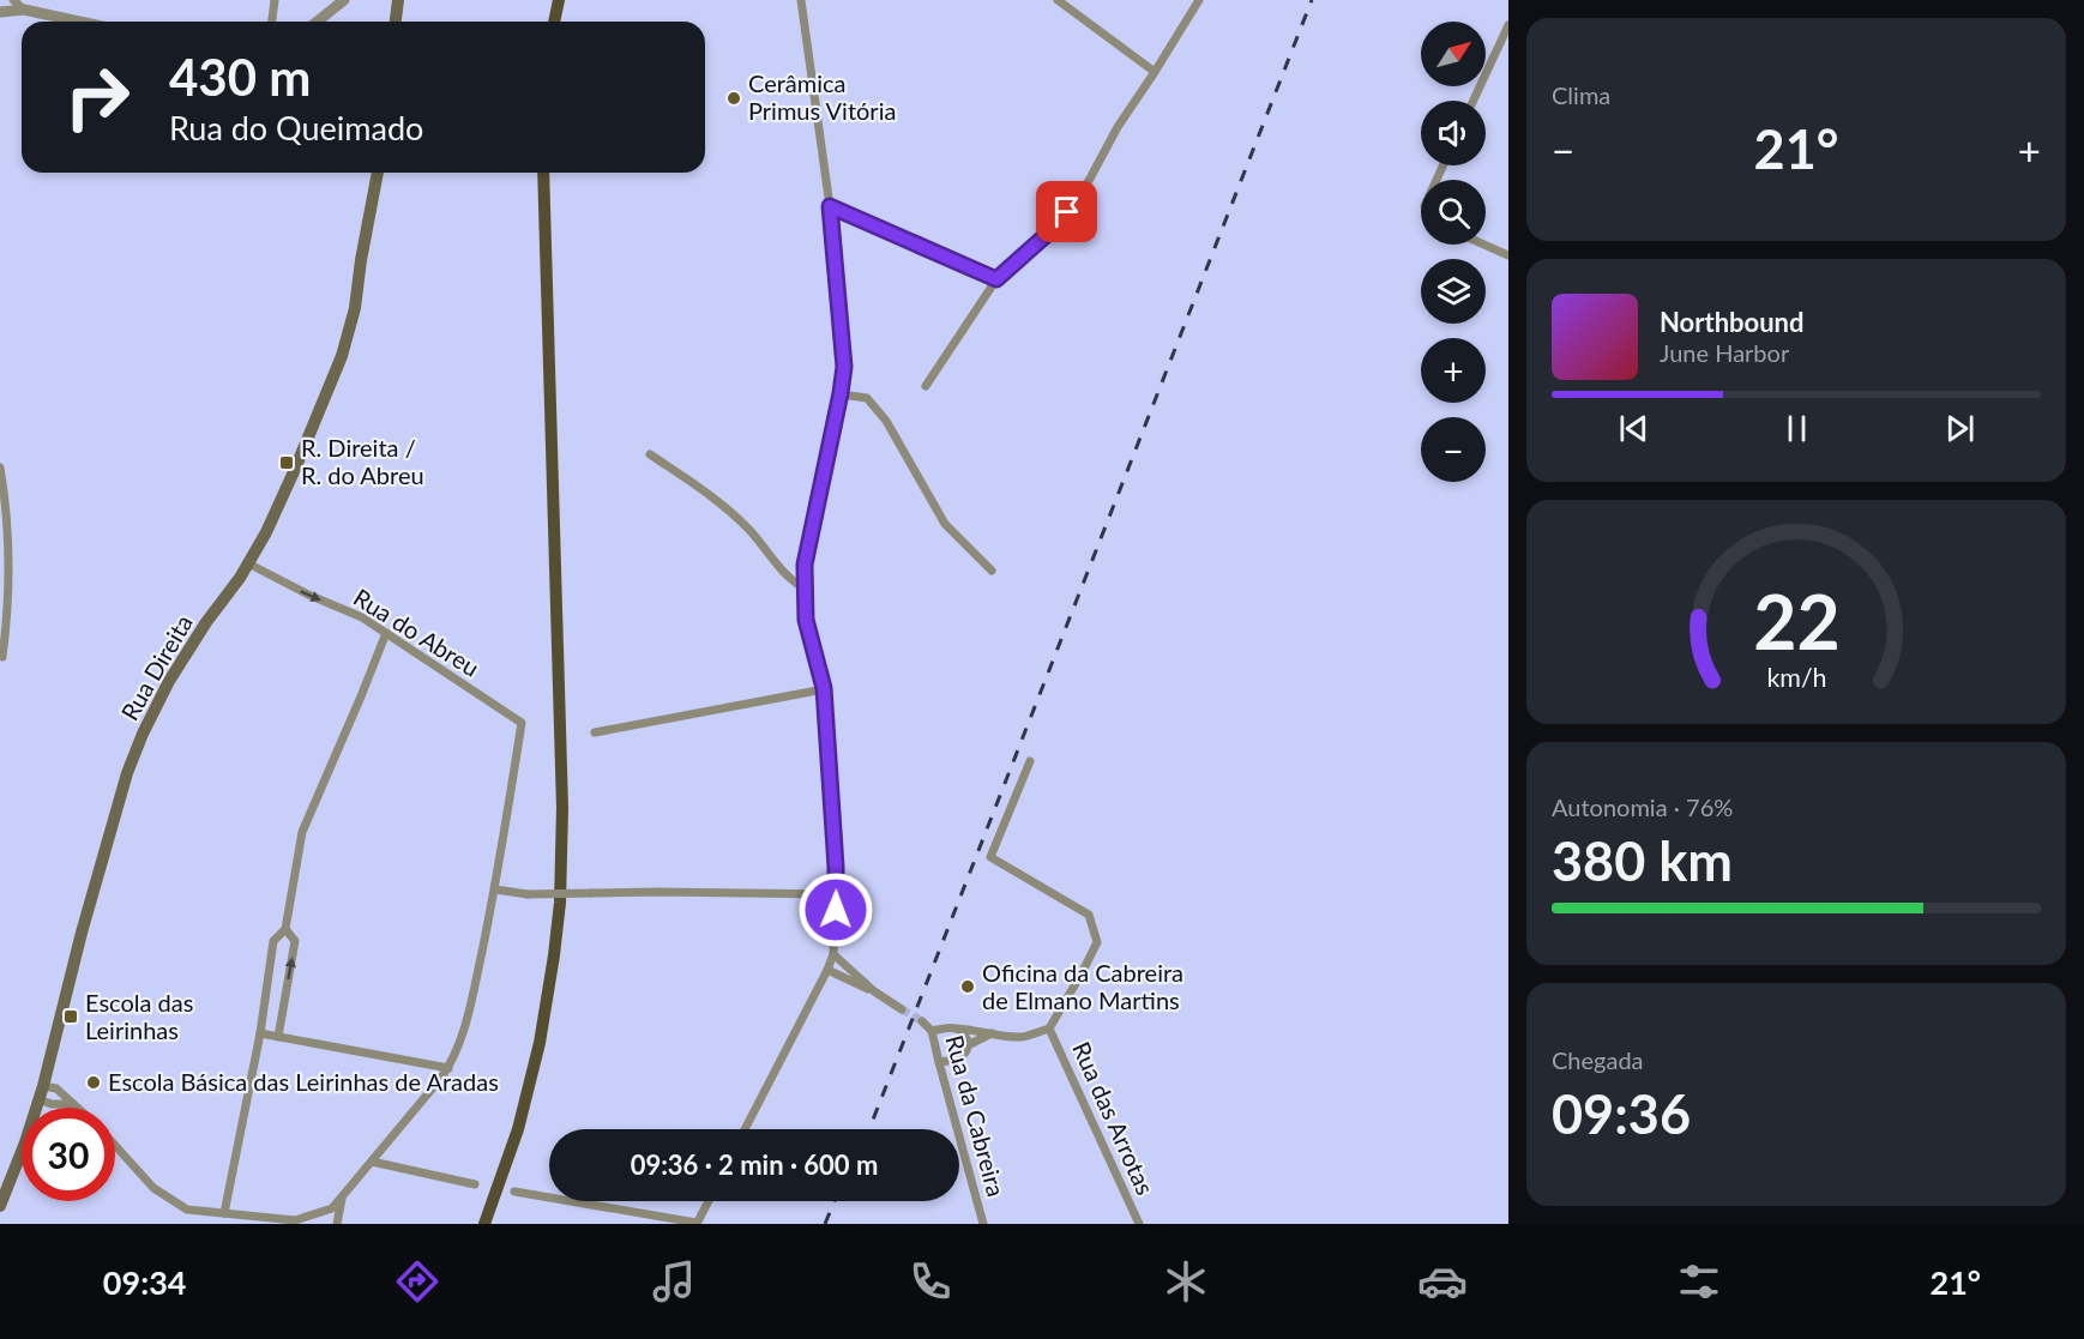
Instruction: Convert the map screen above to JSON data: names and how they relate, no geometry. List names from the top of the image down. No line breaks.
{"streets":{"main road":["Rua Direita"],"street":["Rua do Abreu","Rua da Cabreira","Rua das Arrotas"]},"crossings":[["Rua do Abreu","Rua Direita"]],"places":{"other":["Cerâmica Primus Vitória","Oficina da Cabreira de Elmano Martins","Escola Básica das Leirinhas de Aradas"],"transit":["R. Direita / R. do Abreu","Escola das Leirinhas"]},"north":"top right","page":{"tile":["Clima",["Autonomia · 76%","380 km"],["Chegada","09:36"]],"map_buttons":["+","−"],"turn":["430 m","Rua do Queimado"],"heat":["−","21°","+"],"song":["Northbound","June Harbor"],"limit":"30","trip":"09:36 · 2 min · 600 m","tabs":["09:34","21°"],"gauge":["22","km/h"]}}
